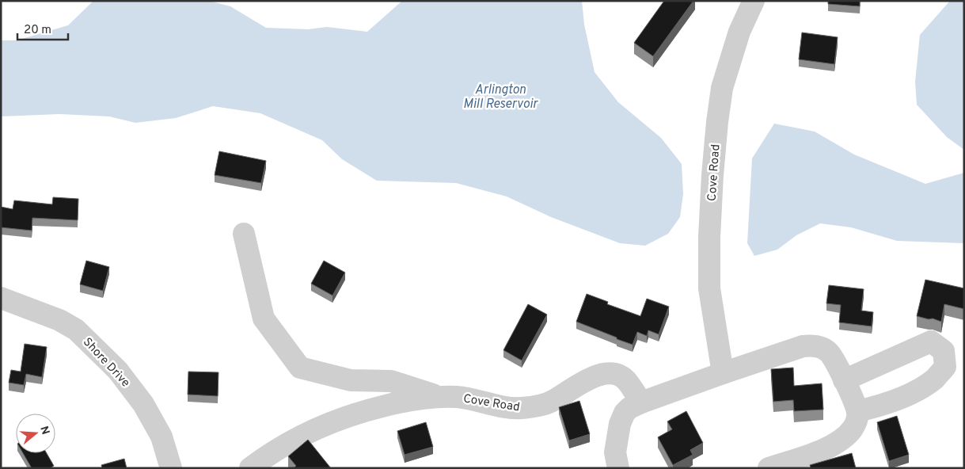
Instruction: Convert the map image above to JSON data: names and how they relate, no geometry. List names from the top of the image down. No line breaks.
{"streets":{"street":["Cove Road","Shore Drive"]},"water":["Arlington Mill Reservoir"],"scale_bar":"20 m","north":"right"}
